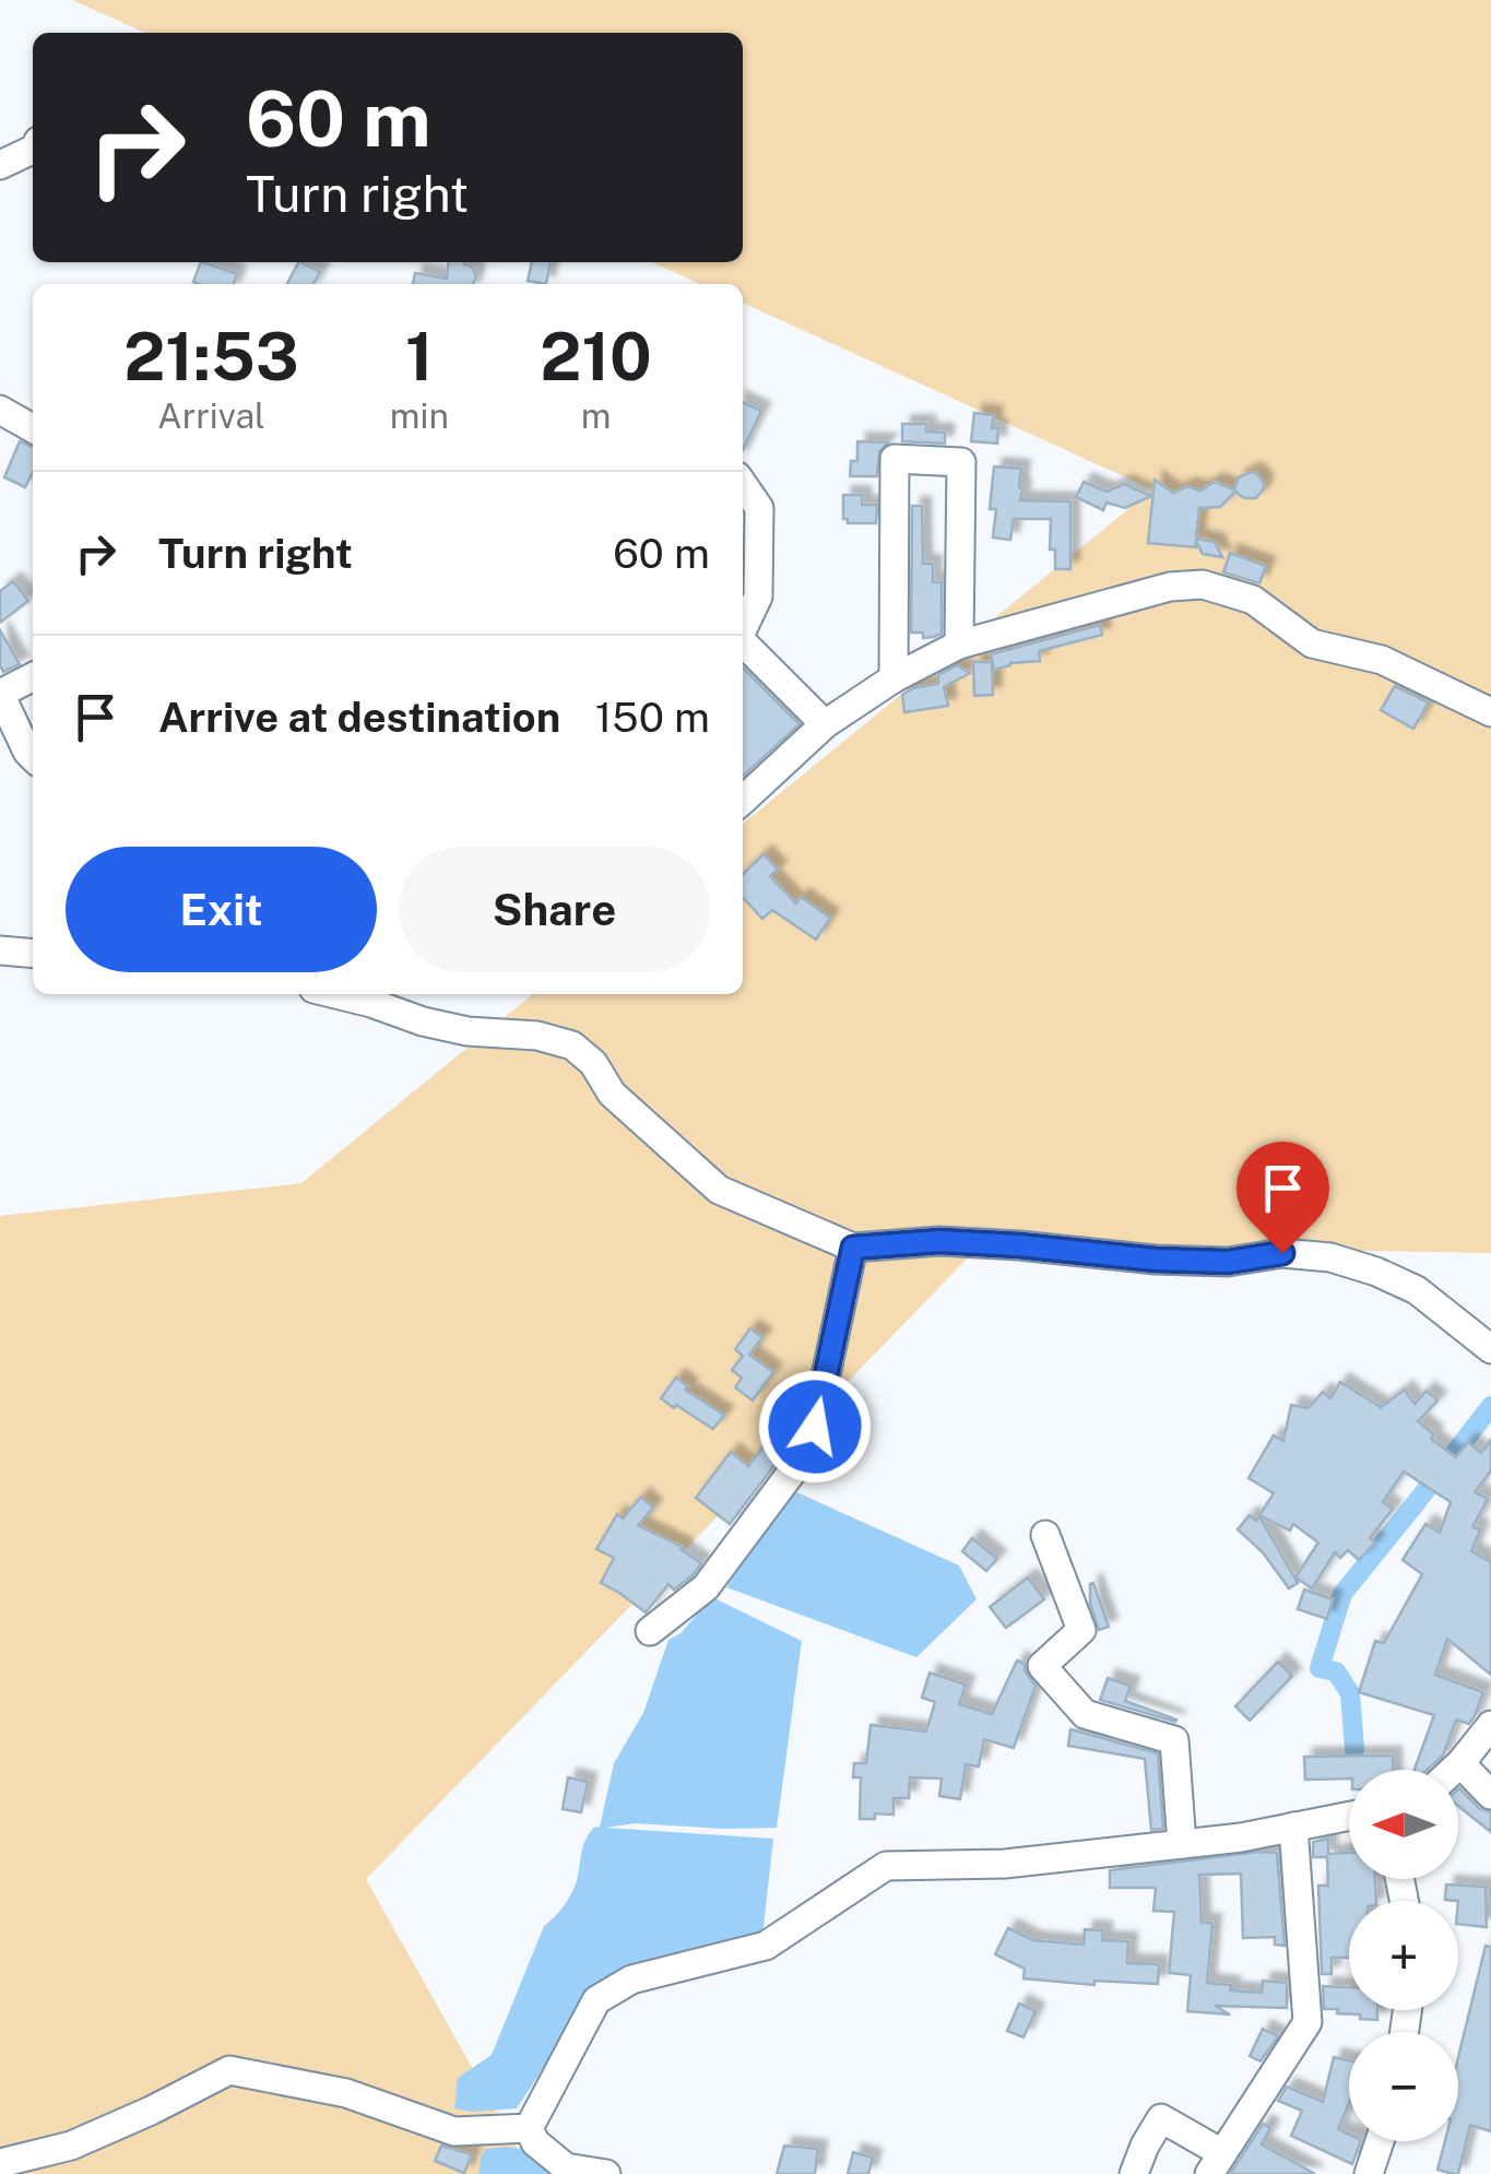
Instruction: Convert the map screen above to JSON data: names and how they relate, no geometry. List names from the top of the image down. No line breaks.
{"north":"left","page":{"turn":["60 m","Turn right"],"eta":["21:53","Arrival","1","min","210","m"],"list":[{"name":"Turn right","value":"60 m"},{"name":"Arrive at destination","value":"150 m"}],"buttons":["Exit","Share"],"map_buttons":["+","−"]}}
